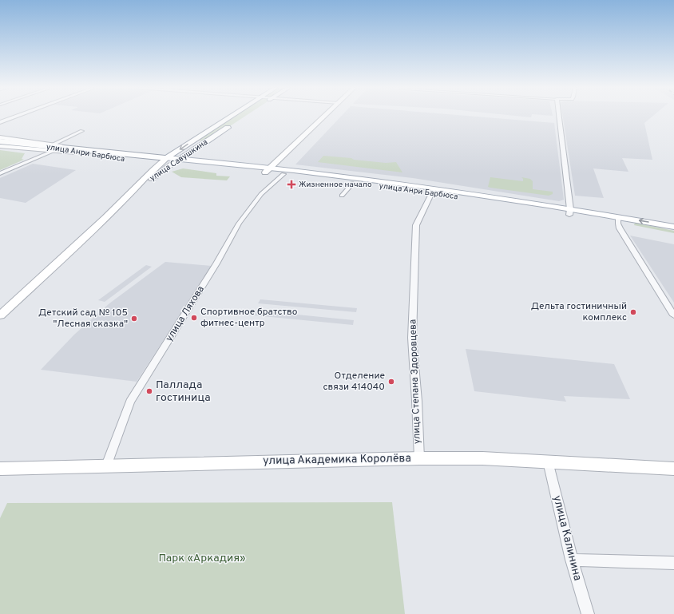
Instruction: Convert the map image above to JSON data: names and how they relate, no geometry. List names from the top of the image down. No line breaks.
{"streets":{"highway":["улица Анри Барбюса","улица Савушкина"],"main road":["улица Академика Королёва"],"street":["улица Ляхова","улица Степана Здоровцева","улица Калинина"]},"crossings":[["улица Анри Барбюса","улица Савушкина"],["улица Анри Барбюса","улица Ляхова"],["улица Анри Барбюса","улица Степана Здоровцева"],["улица Ляхова","улица Академика Королёва"],["улица Степана Здоровцева","улица Академика Королёва"],["улица Академика Королёва","улица Калинина"]],"parks":["Парк «Аркадия»"],"places":{"health":["Жизненное начало"],"other":["Дельта гостиничный комплекс","Спортивное братство фитнес-центр","Детский сад № 105 \"Лесная сказка\"","Отделение связи 414040","Паллада гостиница"]}}
